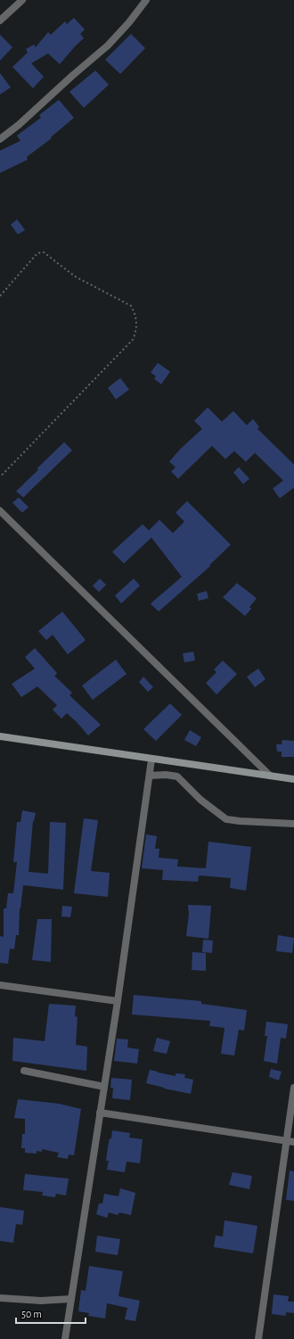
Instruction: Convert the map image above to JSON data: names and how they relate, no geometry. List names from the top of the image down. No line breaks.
{"scale_bar":"50 m"}
